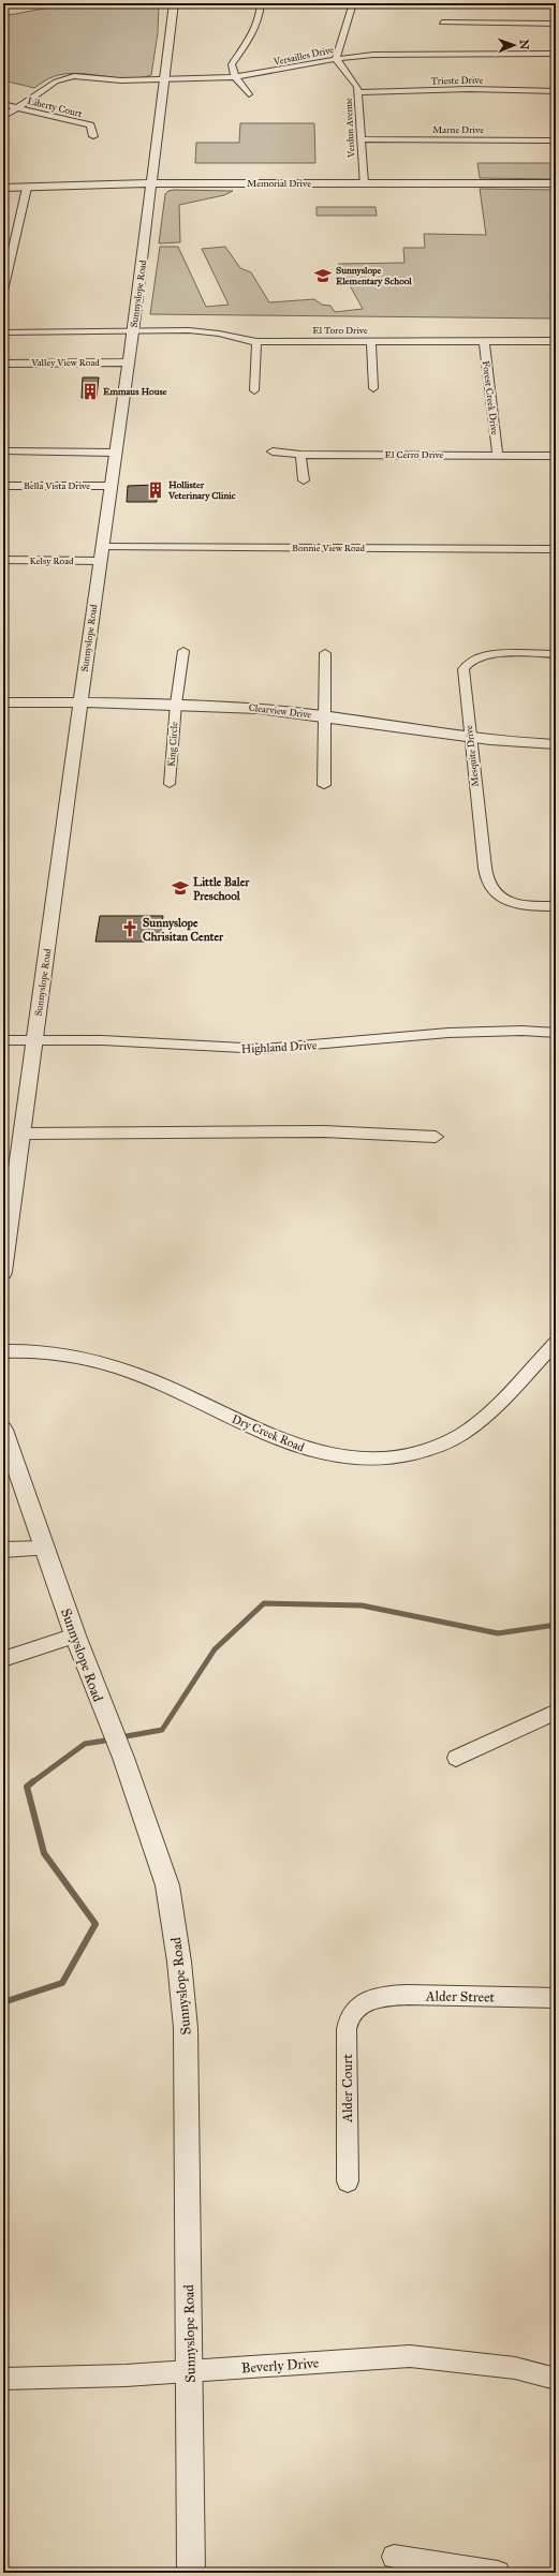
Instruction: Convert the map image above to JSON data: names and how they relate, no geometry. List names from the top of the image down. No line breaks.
{"streets":{"street":["Versailles Drive","Trieste Drive","Liberty Court","Verdun Avenue","Marne Drive","Memorial Drive","Sunnyslope Road","El Toro Drive","Valley View Road","Forest Creek Drive","El Cerro Drive","Bella Vista Drive","Bonnie View Road","Kelsy Road","Clearview Drive","King Circle","Mesquite Drive","Highland Drive","Dry Creek Road","Alder Street","Alder Court","Beverly Drive"]},"crossings":[["Versailles Drive","Liberty Court"],["Versailles Drive","Verdun Avenue"],["Versailles Drive","Sunnyslope Road"],["Trieste Drive","Verdun Avenue"],["Verdun Avenue","Marne Drive"],["Verdun Avenue","Memorial Drive"],["Memorial Drive","Sunnyslope Road"],["Sunnyslope Road","El Toro Drive"],["Sunnyslope Road","Valley View Road"],["Sunnyslope Road","Bella Vista Drive"],["Sunnyslope Road","Bonnie View Road"],["Sunnyslope Road","Kelsy Road"],["Sunnyslope Road","Clearview Drive"],["Sunnyslope Road","Highland Drive"],["Sunnyslope Road","Beverly Drive"],["El Toro Drive","Forest Creek Drive"],["Forest Creek Drive","El Cerro Drive"],["Clearview Drive","King Circle"],["Clearview Drive","Mesquite Drive"],["Alder Street","Alder Court"]],"places":{"school or university":["Sunnyslope Elementary School","Little Baler Preschool"],"building":["Emmaus House","Hollister Veterinary Clinic"],"church":["Sunnyslope Chrisitan Center"]},"north":"right"}
